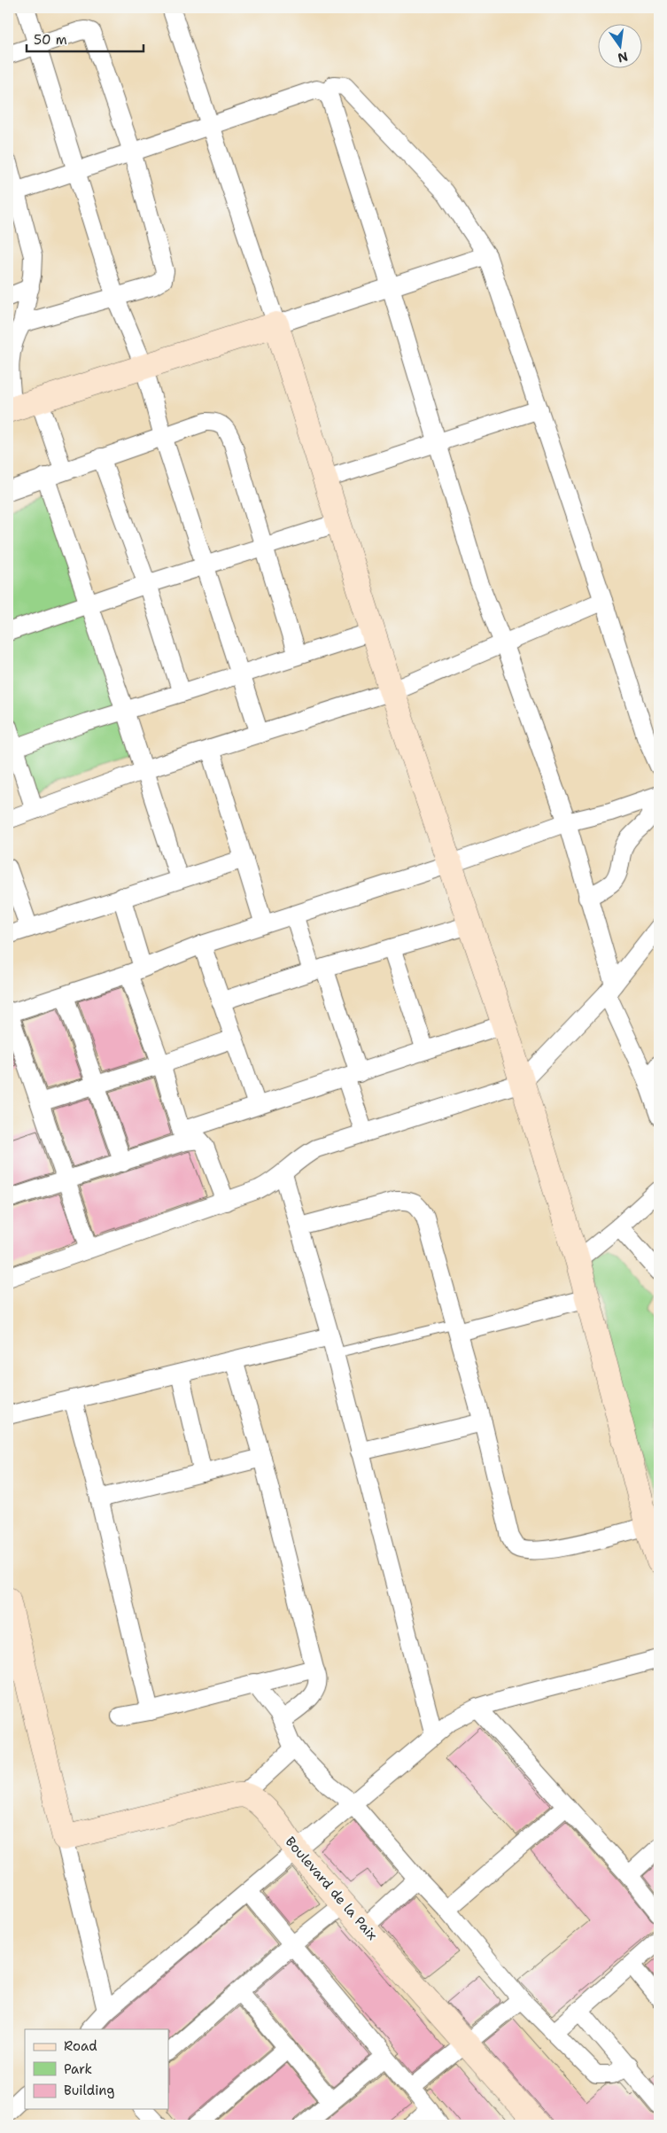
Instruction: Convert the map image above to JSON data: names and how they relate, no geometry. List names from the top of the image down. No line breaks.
{"streets":{"street":["Boulevard de la Paix"]},"legend":["Road","Park","Building"],"scale_bar":"50 m","north":"bottom"}
